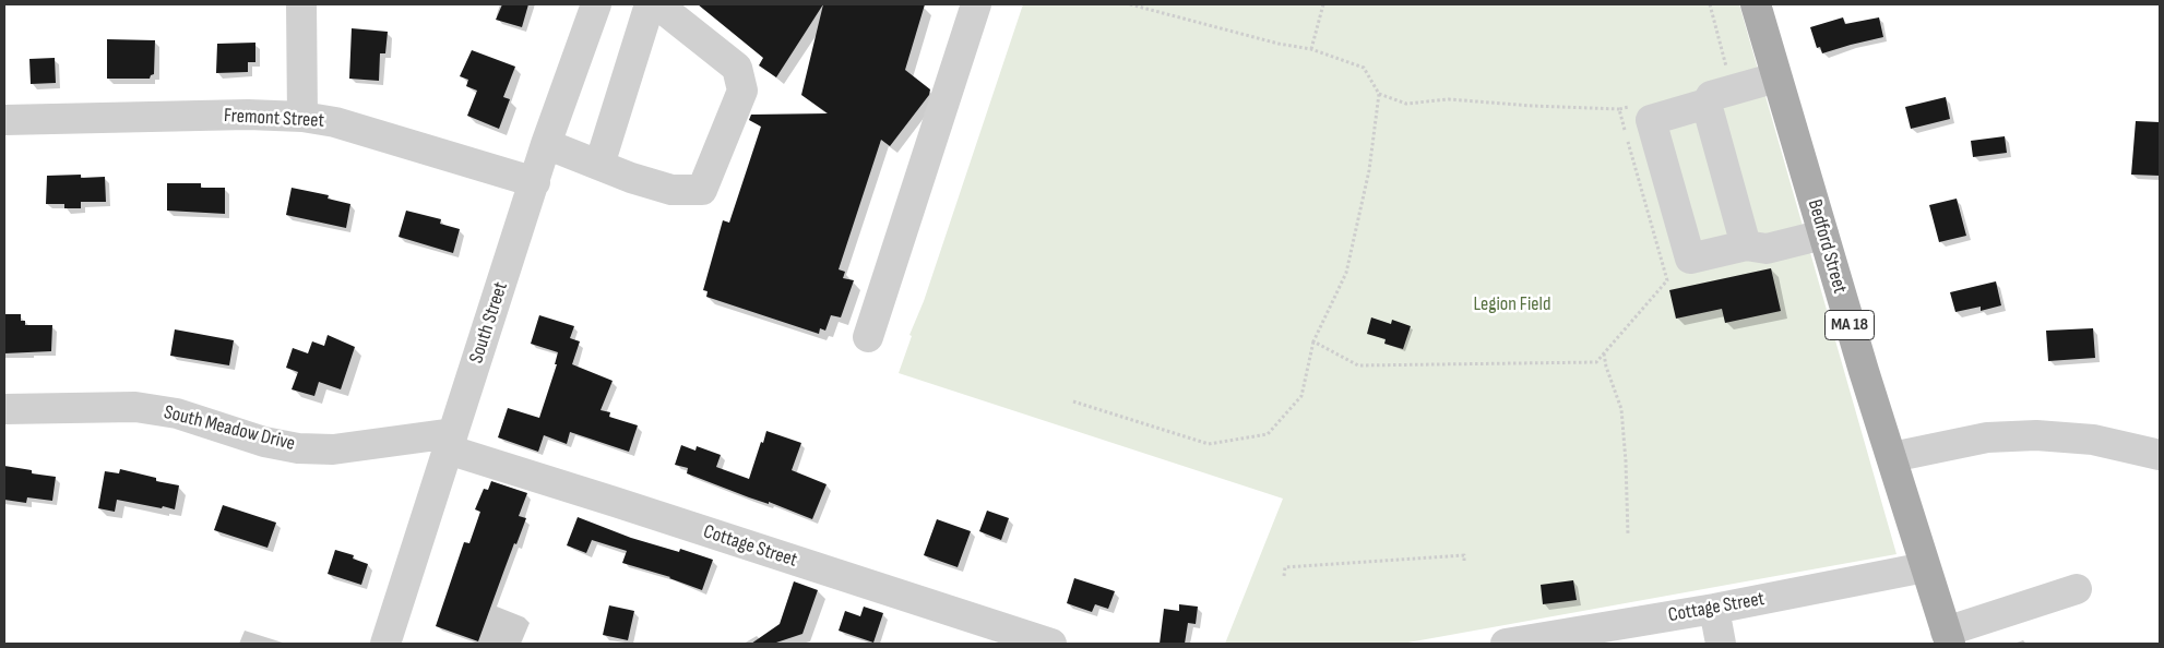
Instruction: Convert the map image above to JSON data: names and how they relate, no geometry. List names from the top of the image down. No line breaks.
{"streets":{"main road":["Bedford Street","MA 18"],"street":["Fremont Street","South Street","South Meadow Drive","Cottage Street"]},"crossings":[["Fremont Street","South Street"],["Bedford Street","Cottage Street"],["South Street","South Meadow Drive"],["South Street","Cottage Street"],["South Meadow Drive","Cottage Street"]],"parks":["Legion Field"]}
